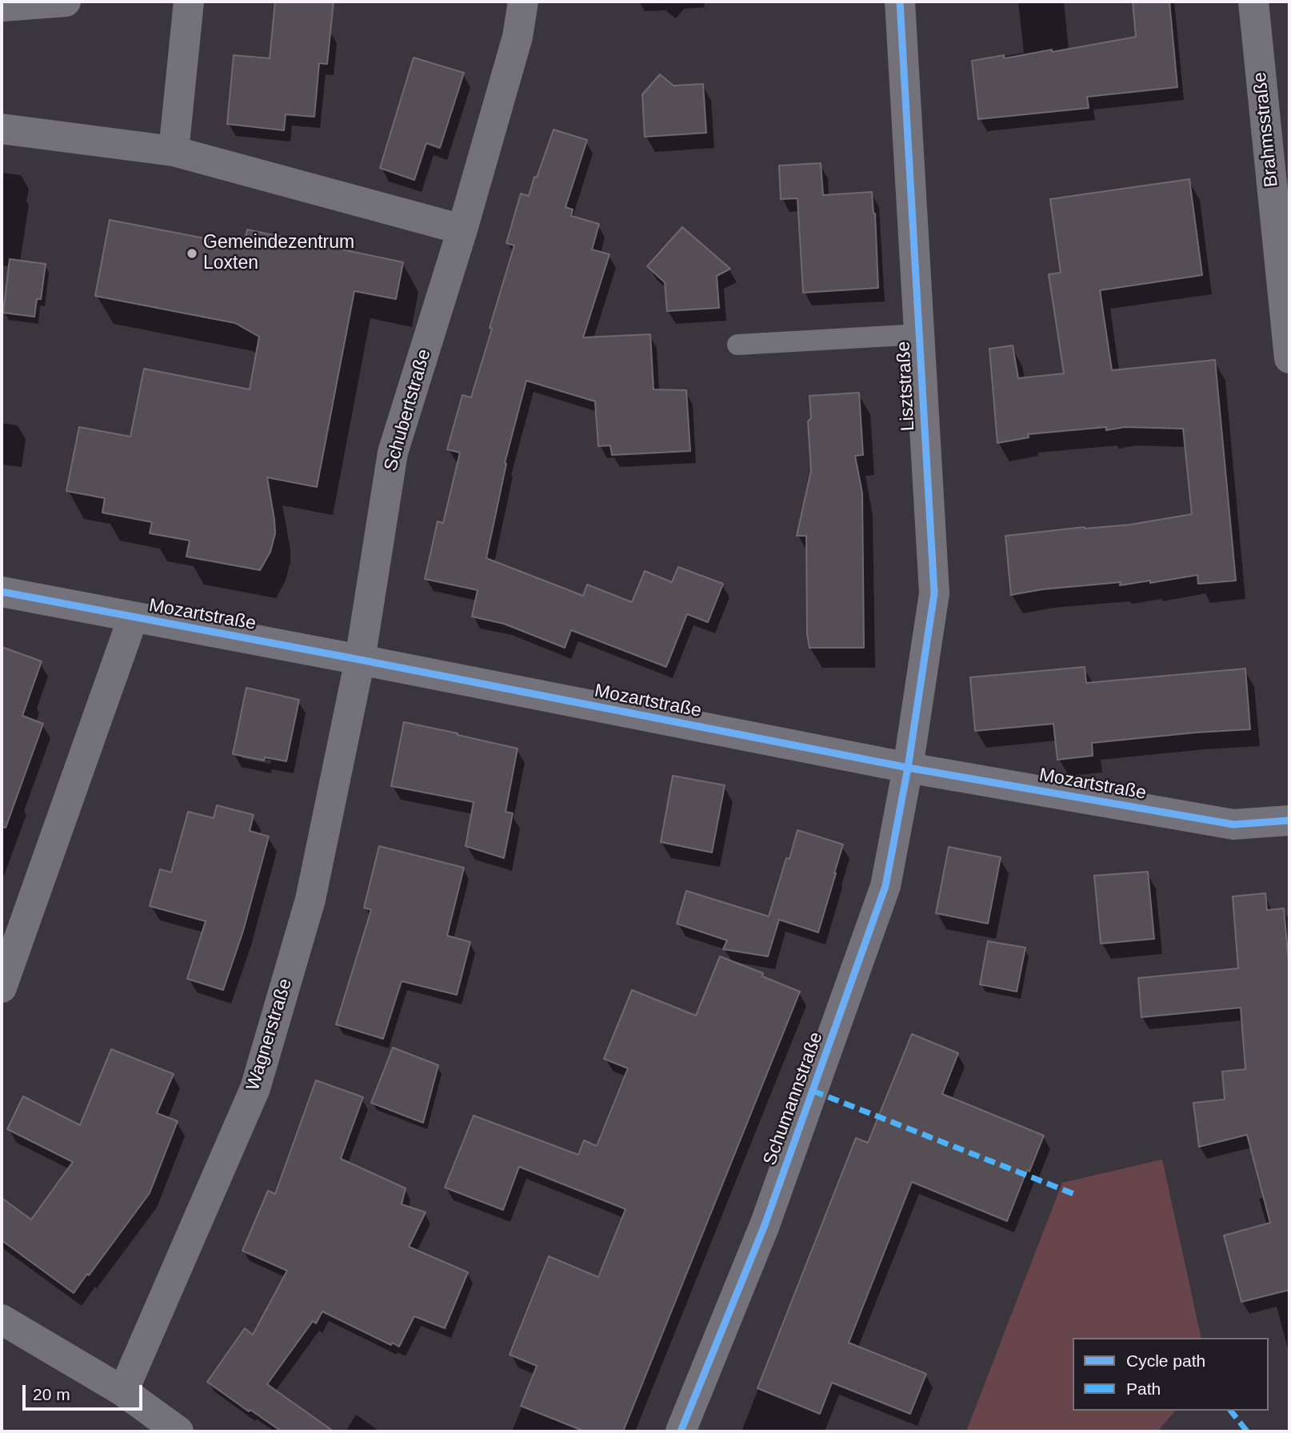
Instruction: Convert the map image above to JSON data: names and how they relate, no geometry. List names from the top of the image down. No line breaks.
{"streets":{"street":["Brahmsstraße","Lisztstraße","Schubertstraße","Mozartstraße","Wagnerstraße","Schumannstraße"]},"crossings":[["Lisztstraße","Mozartstraße"],["Lisztstraße","Schumannstraße"],["Schubertstraße","Mozartstraße"],["Schubertstraße","Wagnerstraße"],["Mozartstraße","Wagnerstraße"],["Mozartstraße","Schumannstraße"]],"places":["Gemeindezentrum Loxten"],"legend":["Cycle path","Path"],"scale_bar":"20 m"}
